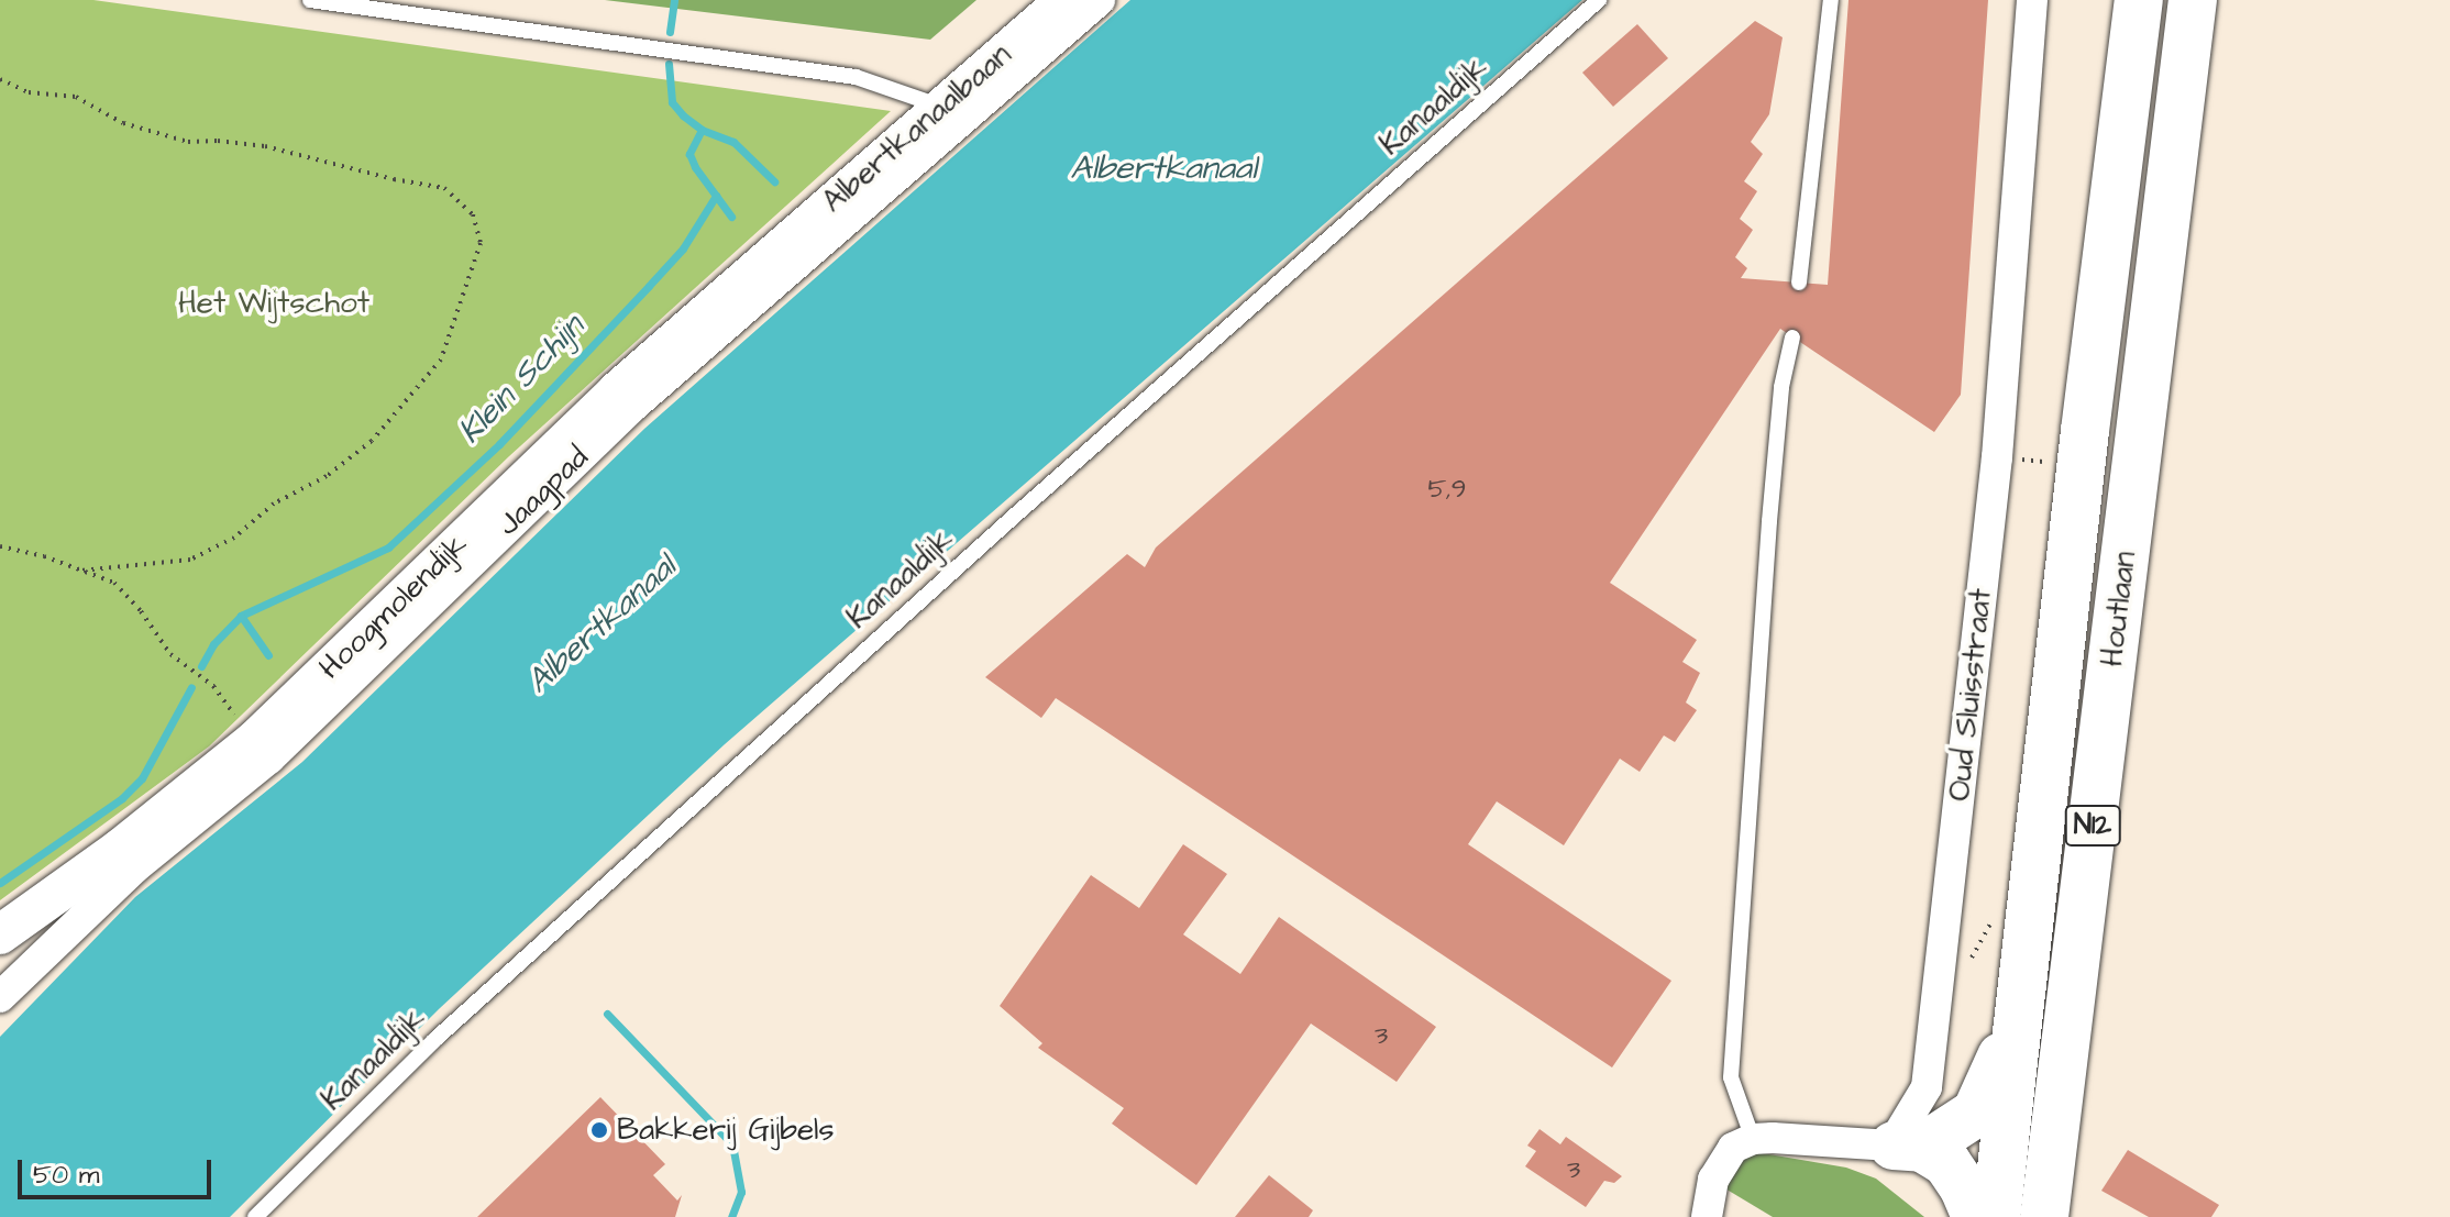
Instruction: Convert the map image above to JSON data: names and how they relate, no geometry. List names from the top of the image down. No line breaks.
{"streets":{"main road":["Houtlaan","N12"],"street":["Albertkanaalbaan","Jaagpad","Hoogmolendijk","Oud Sluisstraat"],"lane":["Kanaaldijk"]},"crossings":[["Albertkanaalbaan","Hoogmolendijk"]],"water":["Albertkanaal","Klein Schijn"],"parks":["Het Wijtschot"],"places":["Bakkerij Gijbels"],"house_numbers":["5,9","3","3"],"scale_bar":"50 m"}
